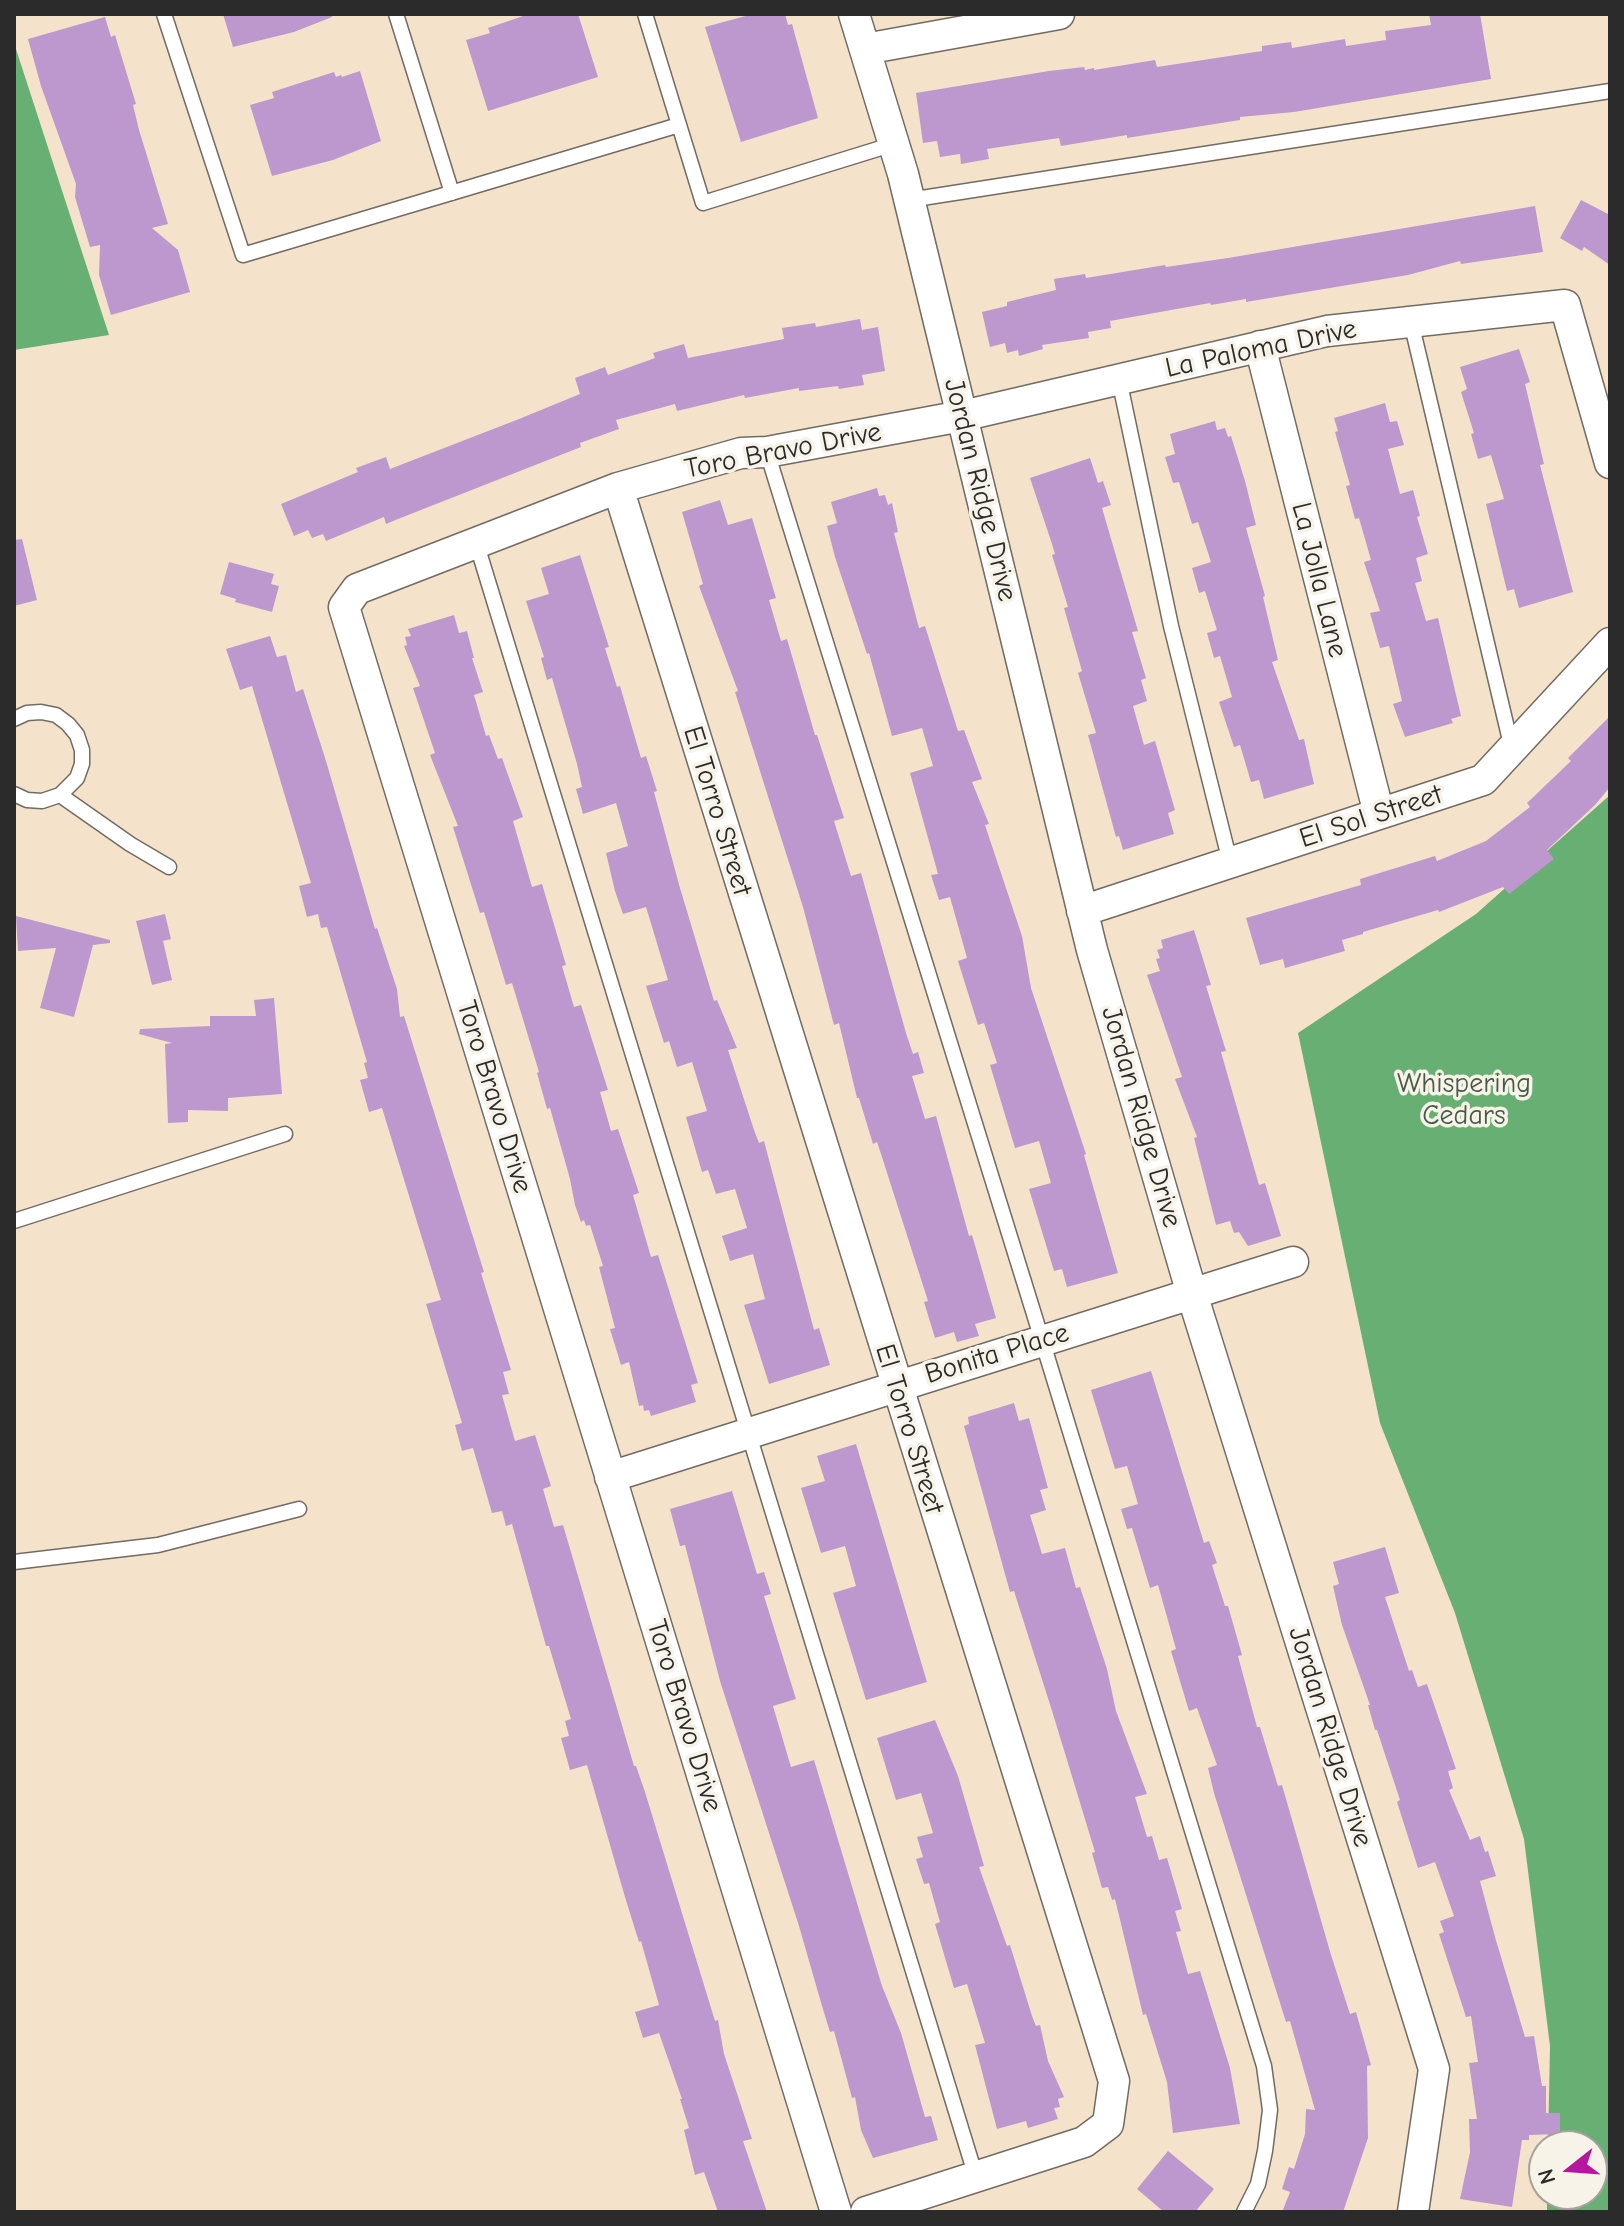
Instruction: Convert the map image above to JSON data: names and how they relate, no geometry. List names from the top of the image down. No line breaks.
{"streets":{"street":["La Paloma Drive","Toro Bravo Drive","Jordan Ridge Drive","La Jolla Lane","El Torro Street","El Sol Street","Bonita Place"]},"crossings":[["La Paloma Drive","Toro Bravo Drive"],["La Paloma Drive","Jordan Ridge Drive"],["La Paloma Drive","La Jolla Lane"],["Toro Bravo Drive","Jordan Ridge Drive"],["Toro Bravo Drive","El Torro Street"],["Toro Bravo Drive","Bonita Place"],["Jordan Ridge Drive","El Sol Street"],["Jordan Ridge Drive","Bonita Place"],["La Jolla Lane","El Sol Street"],["El Torro Street","Bonita Place"]],"parks":["Whispering Cedars"],"north":"left"}
